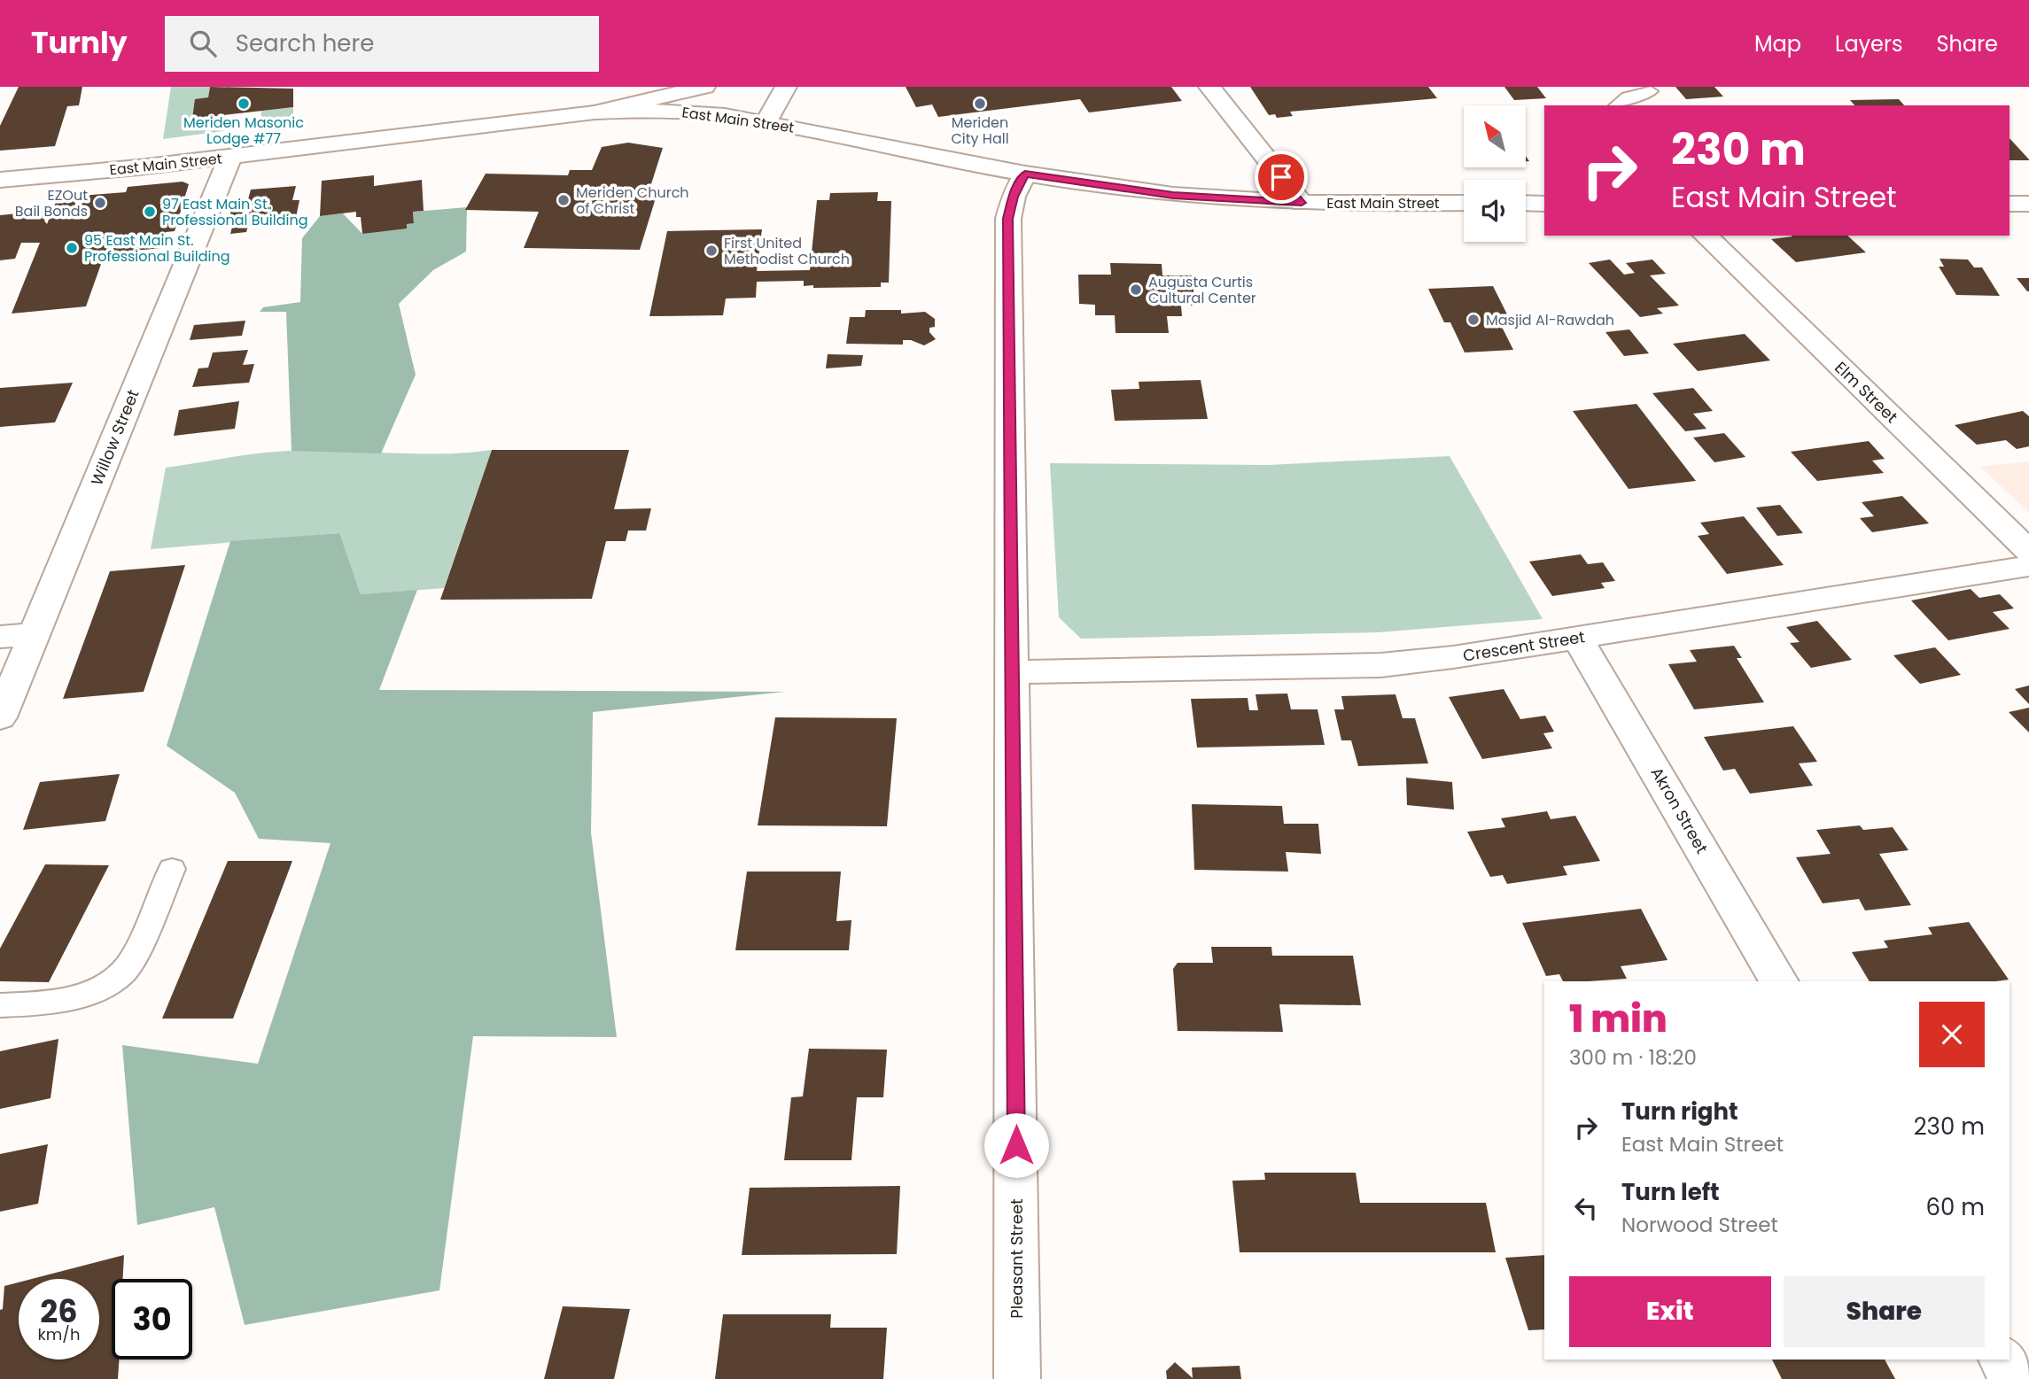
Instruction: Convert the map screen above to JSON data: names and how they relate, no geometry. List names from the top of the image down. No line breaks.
{"streets":{"street":["East Main Street","Elm Street","Willow Street","Crescent Street","Akron Street","Pleasant Street"]},"crossings":[["East Main Street","Willow Street"],["East Main Street","Pleasant Street"],["Crescent Street","Akron Street"],["Crescent Street","Pleasant Street"]],"places":["Meriden Masonic Lodge #77","Meriden City Hall","Meriden Church of Christ","EZOut Bail Bonds","97 East Main St. Professional Building","95 East Main St. Professional Building","First United Methodist Church","Augusta Curtis Cultural Center","Masjid Al-Rawdah"],"north":"top left","page":{"header":"Turnly","search":"Search here","nav":["Map","Layers","Share"],"turn":["230 m","East Main Street"],"heading":["1 min","300 m · 18:20"],"list":[{"name":"Turn right","note":"East Main Street","value":"230 m"},{"name":"Turn left","note":"Norwood Street","value":"60 m"}],"buttons":["Exit","Share"],"speed":"26 km/h","limit":"30"}}
